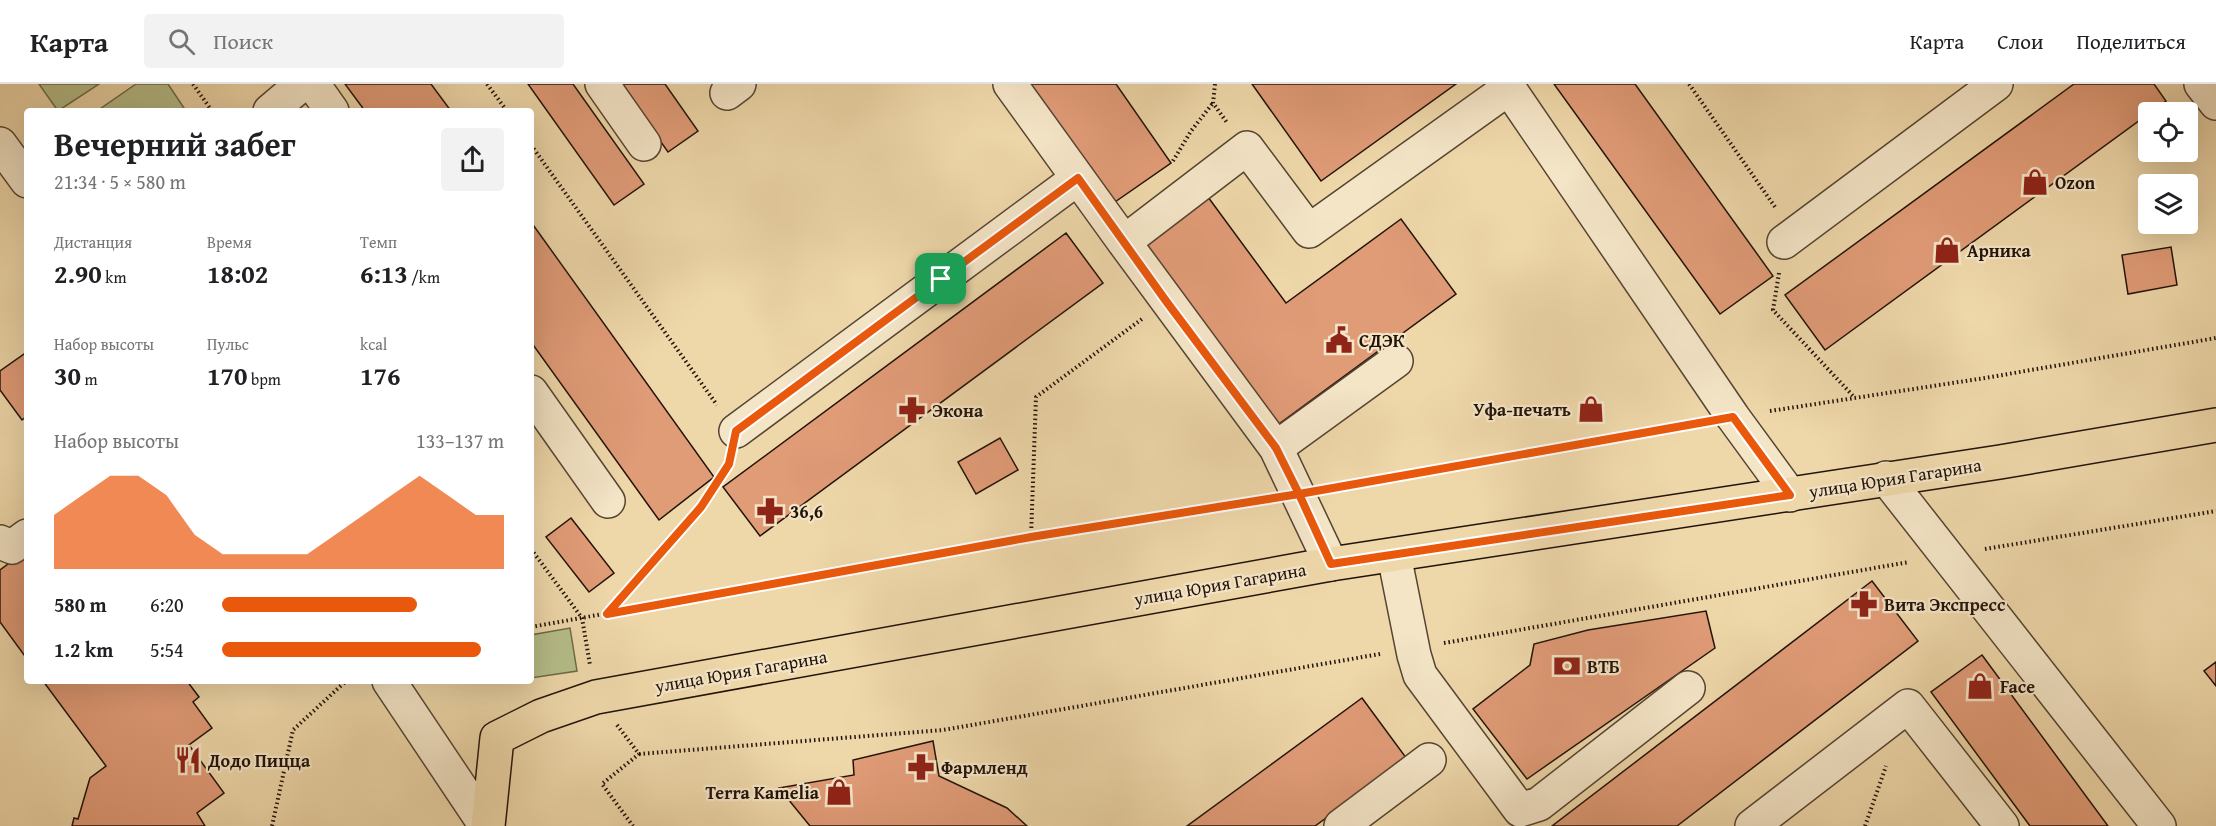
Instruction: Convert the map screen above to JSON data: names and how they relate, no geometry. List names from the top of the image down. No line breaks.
{"streets":{"main road":["улица Юрия Гагарина"]},"places":{"shop":["Ozon","Арника","Уфа-печать","Face","Terra Kamelia"],"public building":["СДЭК"],"pharmacy":["Экона","36,6","Вита Экспресс","Фармленд"],"bank":["ВТБ"],"restaurant":["Додо Пицца"]},"page":{"header":"Карта","search":"Поиск","nav":["Карта","Слои","Поделиться"],"heading":["Вечерний забег","21:34 · 5 × 580 m"],"stats":[["Дистанция","2.90 km"],["Время","18:02"],["Темп","6:13 /km"],["Набор высоты","30 m"],["Пульс","170 bpm"],["kcal","176"]],"chart":["Набор высоты","133–137 m"],"list":[{"name":"580 m","note":"6:20"},{"name":"1.2 km","note":"5:54"}]}}
